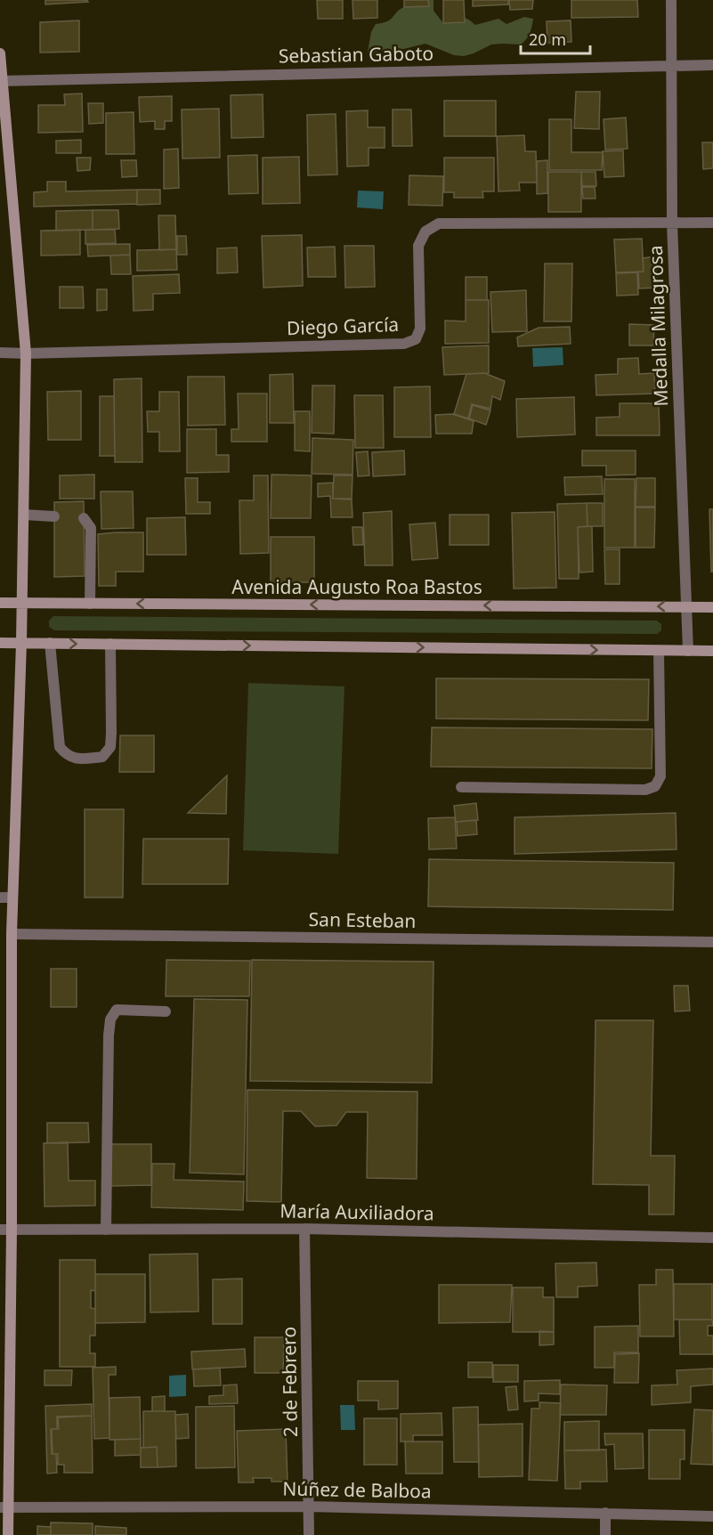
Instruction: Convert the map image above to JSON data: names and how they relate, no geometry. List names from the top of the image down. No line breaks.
{"streets":{"main road":["Avenida Augusto Roa Bastos"],"street":["Sebastian Gaboto","Medalla Milagrosa","Diego García","San Esteban","María Auxiliadora","2 de Febrero","Núñez de Balboa"]},"crossings":[["Sebastian Gaboto","Medalla Milagrosa"],["Medalla Milagrosa","Diego García"],["Medalla Milagrosa","Avenida Augusto Roa Bastos"],["María Auxiliadora","2 de Febrero"],["2 de Febrero","Núñez de Balboa"]],"scale_bar":"20 m"}
